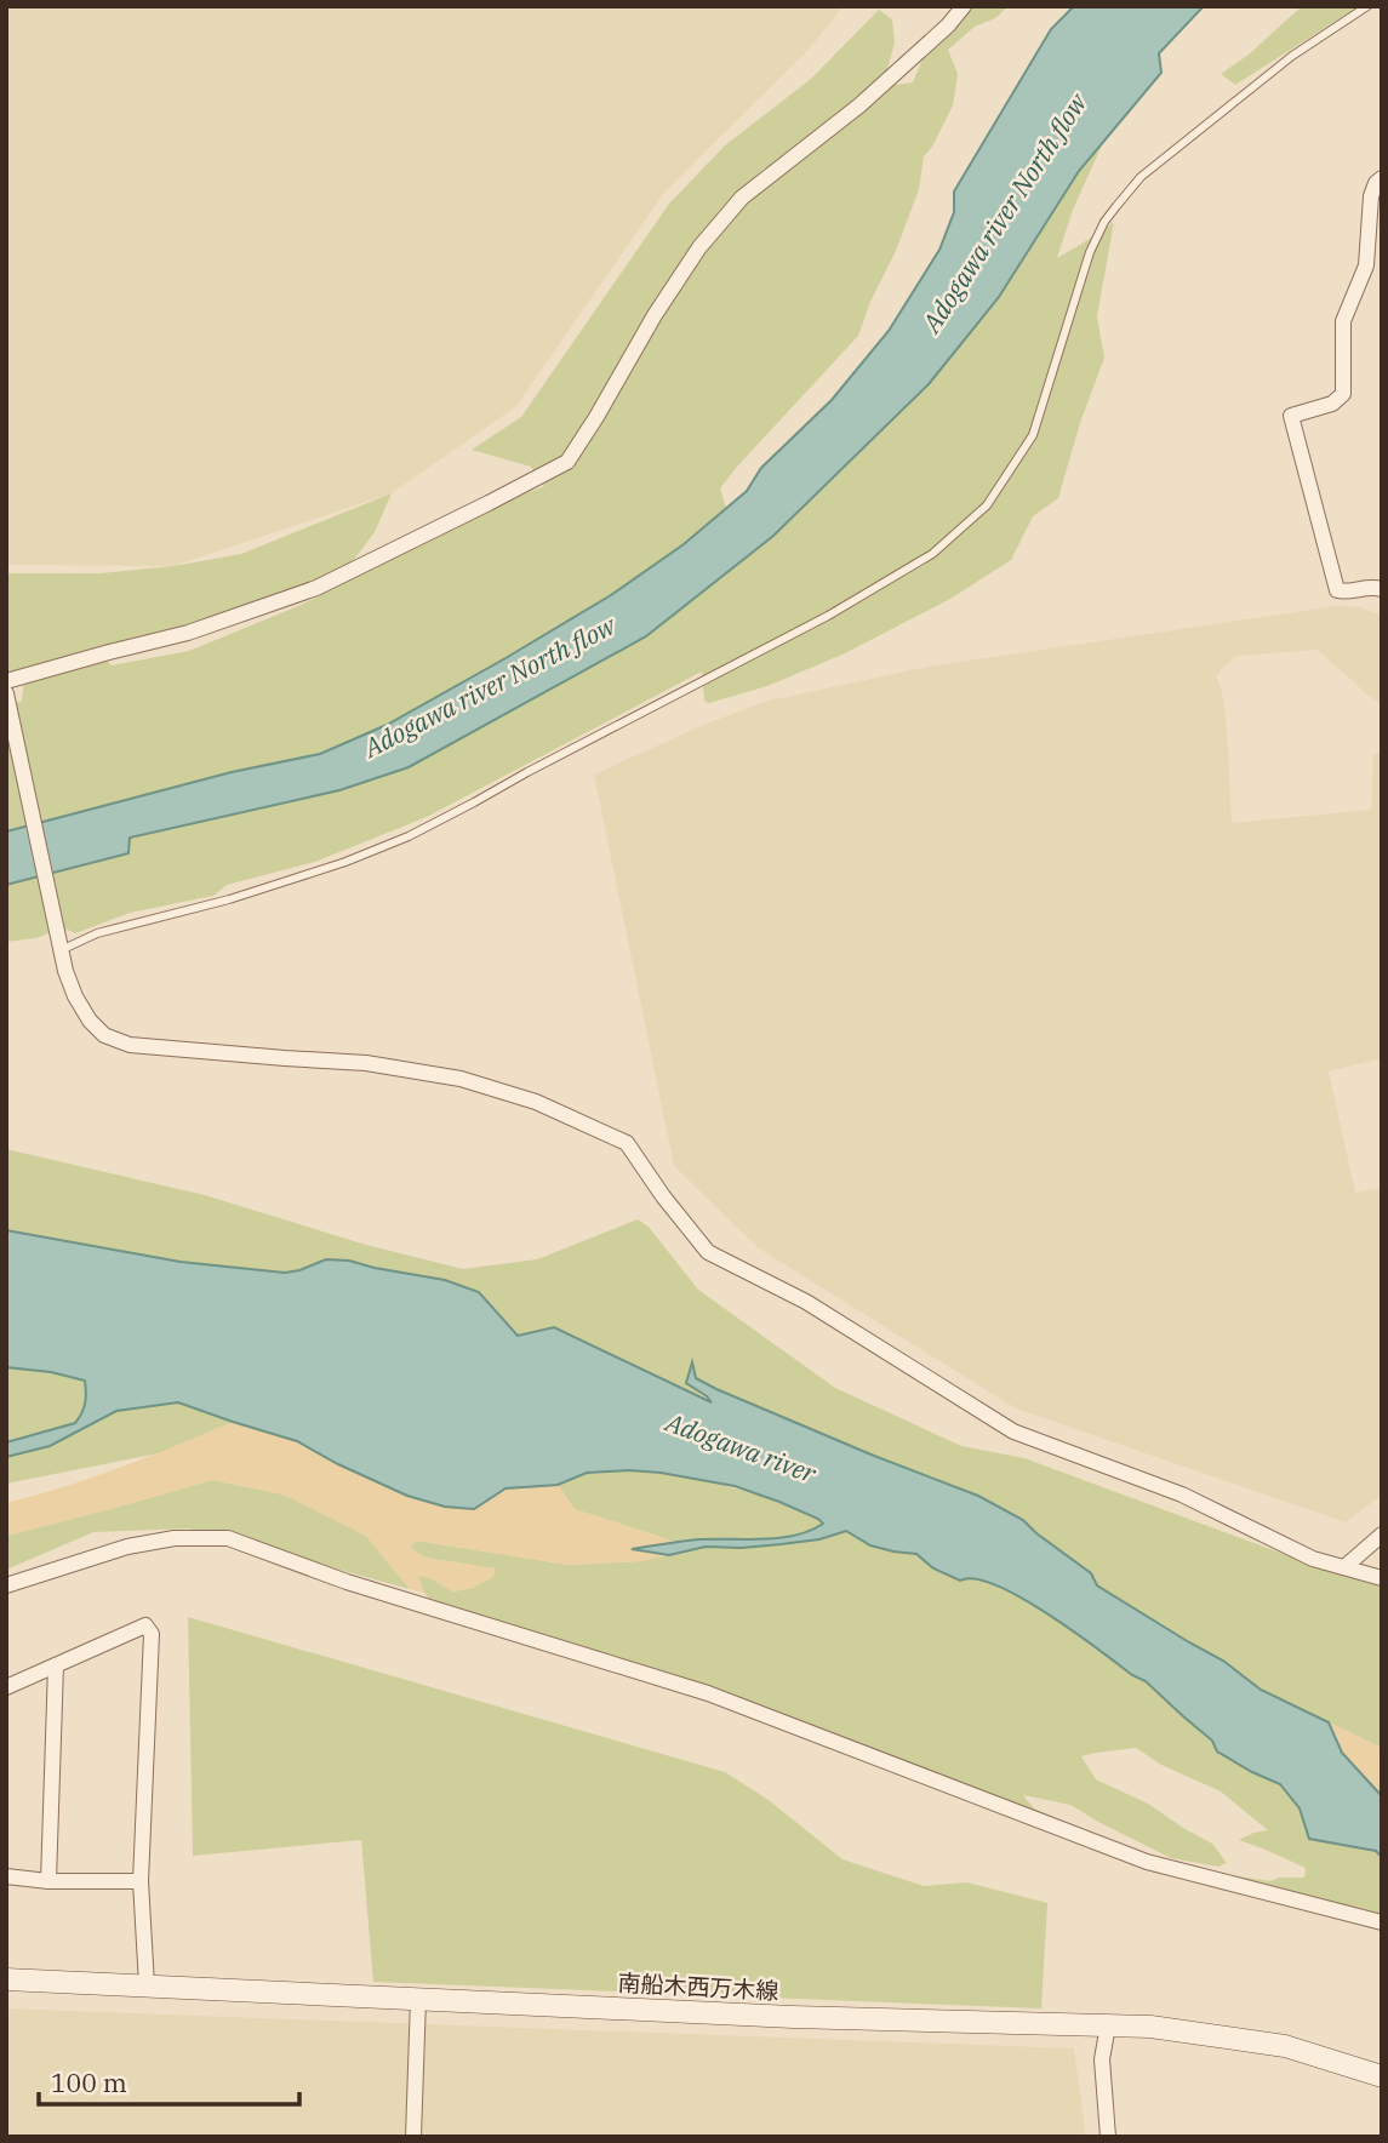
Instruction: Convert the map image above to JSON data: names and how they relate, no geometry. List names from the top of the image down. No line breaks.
{"streets":{"main road":["南船木西万木線"]},"water":["Adogawa river North flow","Adogawa river"],"scale_bar":"100 m"}
